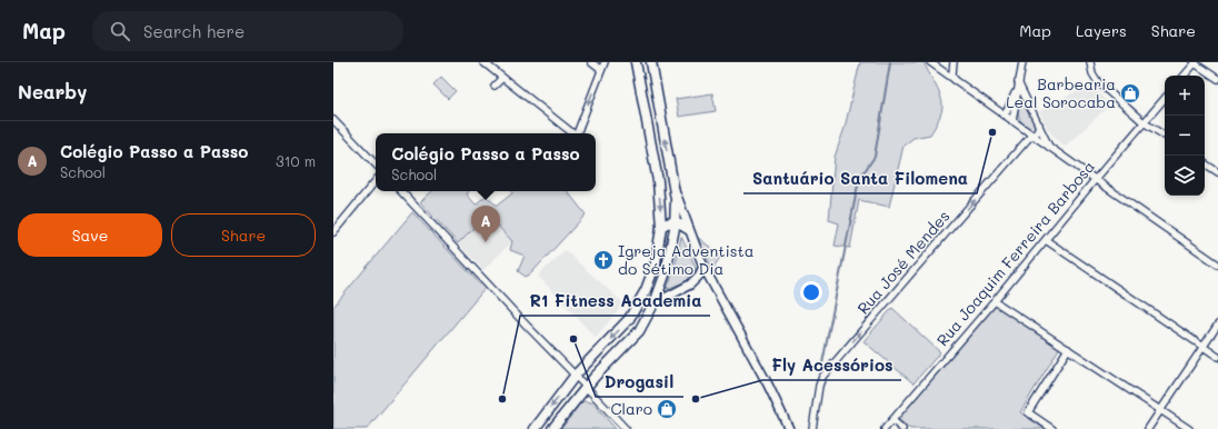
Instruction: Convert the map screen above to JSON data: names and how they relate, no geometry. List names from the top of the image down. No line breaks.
{"streets":{"street":["Rua Joaquim Ferreira Barbosa","Rua José Mendes"]},"one_way":["Rua José Mendes"],"places":{"shop":["Barbearia Leal Sorocaba","Claro"],"other":["Santuário Santa Filomena","Drogasil","R1 Fitness Academia","Fly Acessórios"],"church":["Igreja Adventista do Sétimo Dia"]},"page":{"header":"Map","search":"Search here","nav":["Map","Layers","Share"],"heading":"Nearby","map_buttons":["+","−"],"list":[{"mark":"A","name":"Colégio Passo a Passo","note":"School","value":"310 m"}],"popup":["Colégio Passo a Passo","School"],"buttons":["Save","Share"],"pins":"A"}}
